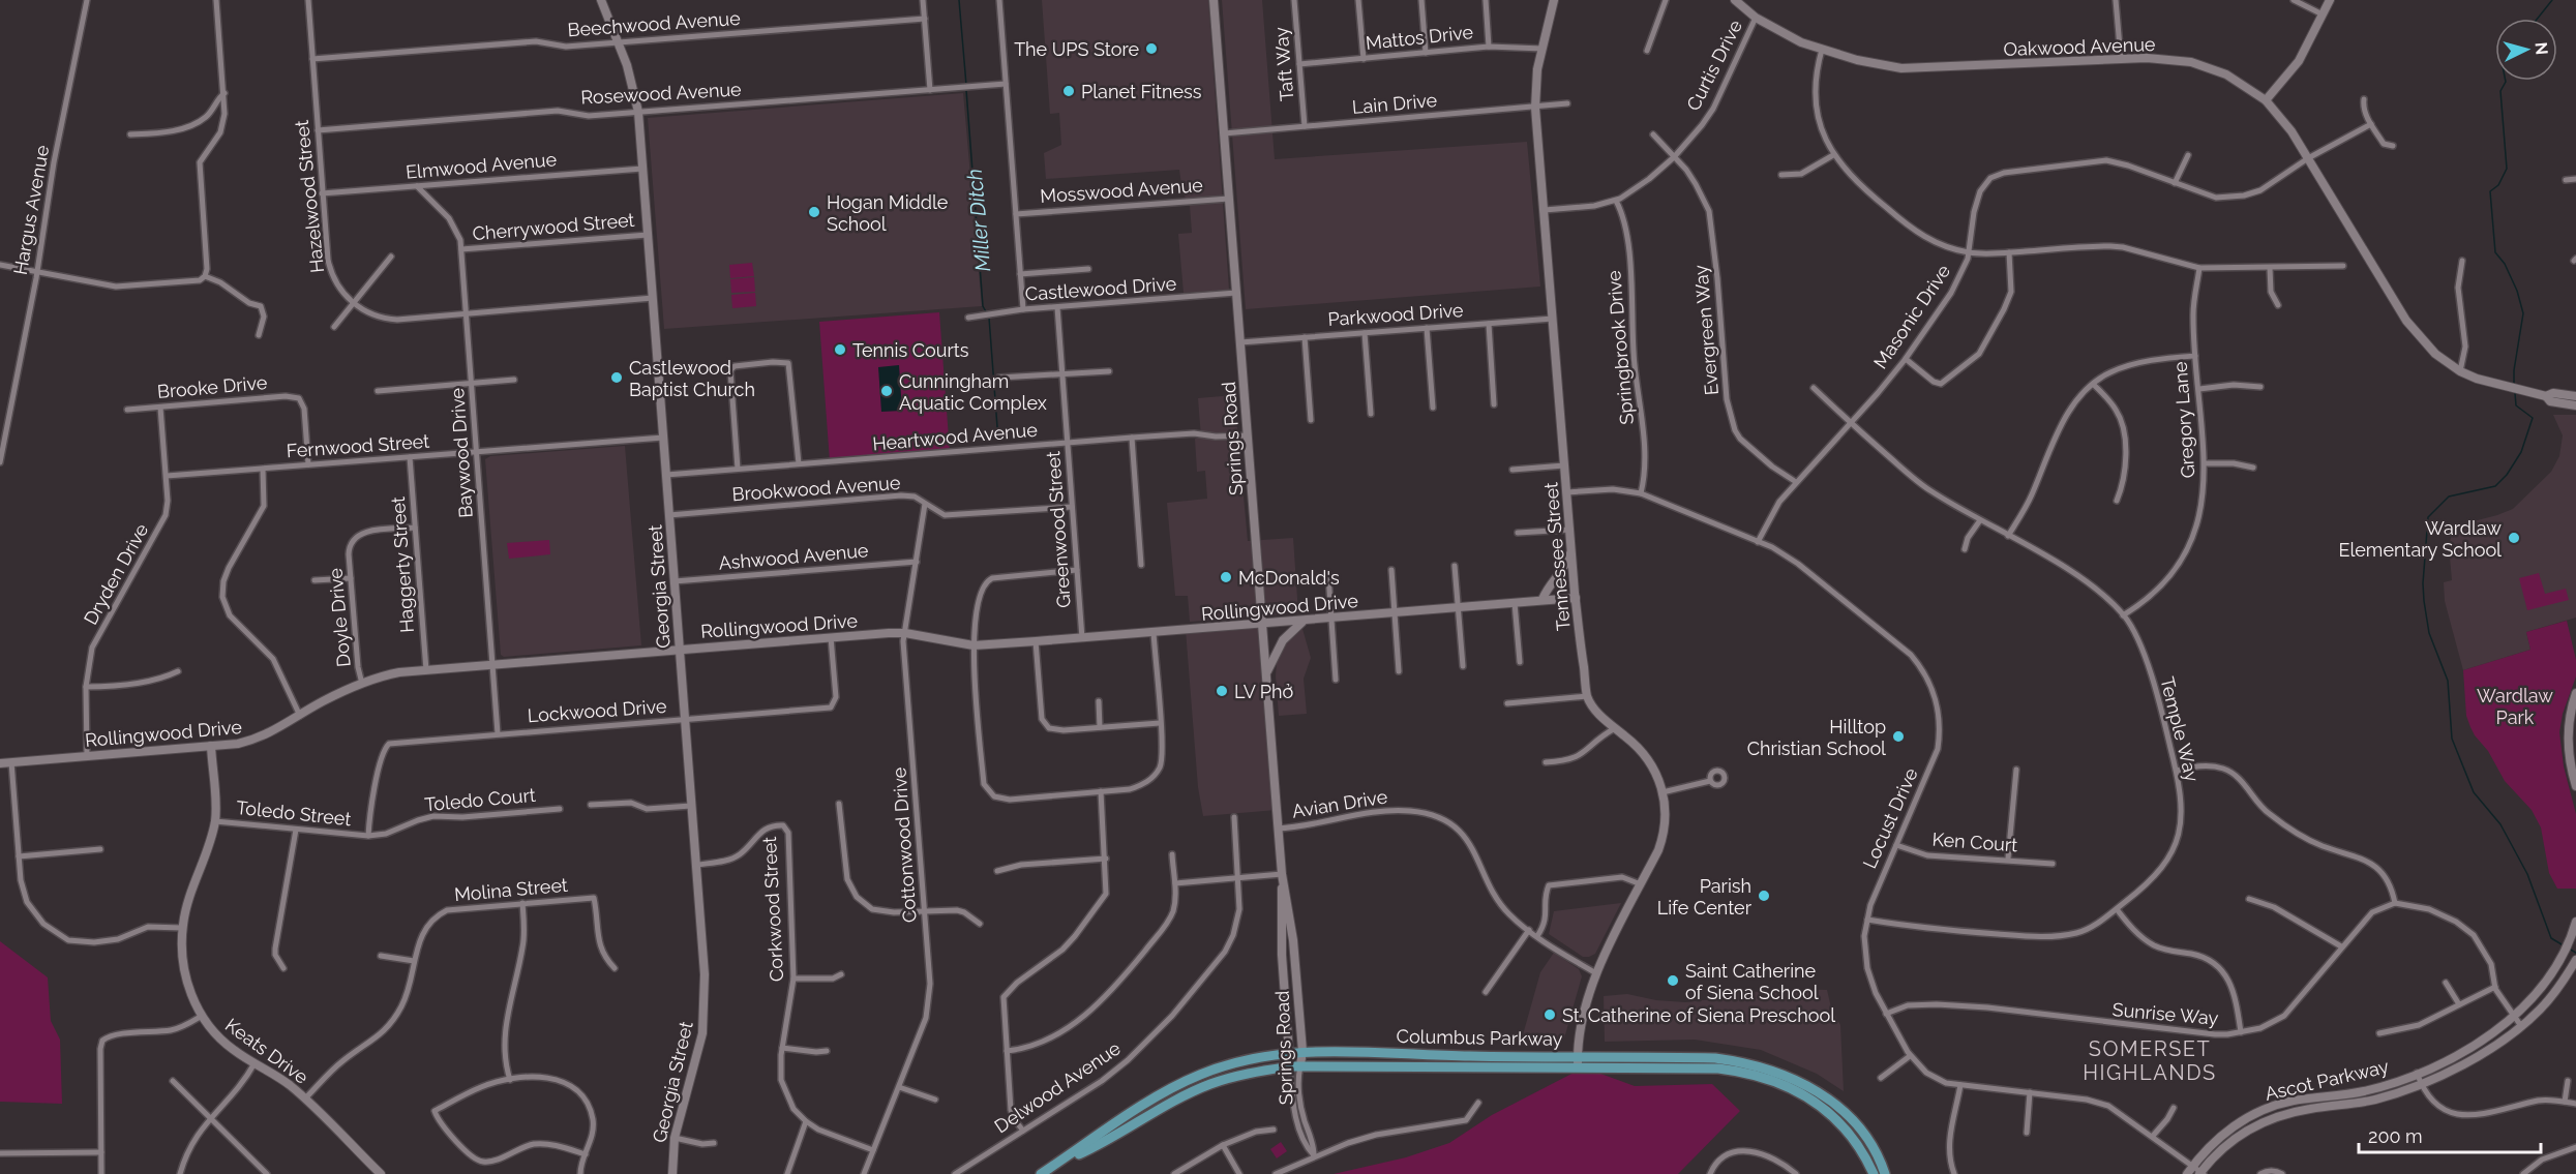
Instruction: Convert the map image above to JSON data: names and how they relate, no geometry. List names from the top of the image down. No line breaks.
{"streets":{"main road":["Oakwood Avenue","Springs Road","Tennessee Street","Georgia Street","Rollingwood Drive","Columbus Parkway","Keats Drive","Ascot Parkway"],"street":["Beechwood Avenue","Mattos Drive","Taft Way","Curtis Drive","Rosewood Avenue","Lain Drive","Elmwood Avenue","Mosswood Avenue","Hazelwood Street","Hargus Avenue","Cherrywood Street","Castlewood Drive","Parkwood Drive","Masonic Drive","Evergreen Way","Springbrook Drive","Brooke Drive","Gregory Lane","Heartwood Avenue","Fernwood Street","Baywood Drive","Brookwood Avenue","Greenwood Street","Ashwood Avenue","Haggerty Street","Dryden Drive","Doyle Drive","Lockwood Drive","Temple Way","Toledo Court","Avian Drive","Toledo Street","Locust Drive","Ken Court","Cottonwood Drive","Molina Street","Corkwood Street","Sunrise Way","Delwood Avenue"]},"crossings":[["Beechwood Avenue","Hazelwood Street"],["Beechwood Avenue","Georgia Street"],["Mattos Drive","Taft Way"],["Mattos Drive","Tennessee Street"],["Oakwood Avenue","Curtis Drive"],["Oakwood Avenue","Masonic Drive"],["Taft Way","Lain Drive"],["Curtis Drive","Evergreen Way"],["Curtis Drive","Springbrook Drive"],["Curtis Drive","Tennessee Street"],["Rosewood Avenue","Hazelwood Street"],["Rosewood Avenue","Georgia Street"],["Lain Drive","Springs Road"],["Lain Drive","Tennessee Street"],["Elmwood Avenue","Hazelwood Street"],["Elmwood Avenue","Cherrywood Street"],["Elmwood Avenue","Baywood Drive"],["Elmwood Avenue","Georgia Street"],["Mosswood Avenue","Springs Road"],["Hazelwood Street","Cherrywood Street"],["Hazelwood Street","Baywood Drive"],["Hazelwood Street","Georgia Street"],["Cherrywood Street","Baywood Drive"],["Cherrywood Street","Georgia Street"],["Castlewood Drive","Springs Road"],["Castlewood Drive","Greenwood Street"],["Parkwood Drive","Springs Road"],["Parkwood Drive","Tennessee Street"],["Masonic Drive","Evergreen Way"],["Masonic Drive","Temple Way"],["Masonic Drive","Locust Drive"],["Springbrook Drive","Locust Drive"],["Brooke Drive","Fernwood Street"],["Brooke Drive","Dryden Drive"],["Gregory Lane","Temple Way"],["Heartwood Avenue","Springs Road"],["Heartwood Avenue","Greenwood Street"],["Heartwood Avenue","Georgia Street"],["Springs Road","Rollingwood Drive"],["Springs Road","Avian Drive"],["Springs Road","Columbus Parkway"],["Fernwood Street","Baywood Drive"],["Fernwood Street","Haggerty Street"],["Fernwood Street","Dryden Drive"],["Fernwood Street","Georgia Street"],["Baywood Drive","Rollingwood Drive"],["Baywood Drive","Lockwood Drive"],["Brookwood Avenue","Greenwood Street"],["Brookwood Avenue","Georgia Street"],["Brookwood Avenue","Cottonwood Drive"],["Greenwood Street","Rollingwood Drive"],["Ashwood Avenue","Georgia Street"],["Ashwood Avenue","Cottonwood Drive"],["Tennessee Street","Rollingwood Drive"],["Tennessee Street","Locust Drive"],["Haggerty Street","Rollingwood Drive"],["Haggerty Street","Doyle Drive"],["Dryden Drive","Rollingwood Drive"],["Georgia Street","Rollingwood Drive"],["Georgia Street","Lockwood Drive"],["Georgia Street","Corkwood Street"],["Rollingwood Drive","Doyle Drive"],["Rollingwood Drive","Lockwood Drive"],["Rollingwood Drive","Cottonwood Drive"],["Rollingwood Drive","Keats Drive"],["Lockwood Drive","Toledo Court"],["Lockwood Drive","Toledo Street"],["Temple Way","Locust Drive"],["Toledo Court","Toledo Street"],["Toledo Street","Keats Drive"],["Locust Drive","Ken Court"],["Locust Drive","Sunrise Way"],["Locust Drive","Ascot Parkway"],["Cottonwood Drive","Corkwood Street"],["Molina Street","Keats Drive"]],"districts":["SOMERSET HIGHLANDS"],"water":["Miller Ditch"],"parks":["Wardlaw Park"],"places":["The UPS Store","Planet Fitness","Hogan Middle School","Tennis Courts","Castlewood Baptist Church","Cunningham Aquatic Complex","Wardlaw Elementary School","McDonald's","LV Phở","Hilltop Christian School","Parish Life Center","Saint Catherine of Siena School","St. Catherine of Siena Preschool"],"scale_bar":"200 m","north":"right"}
